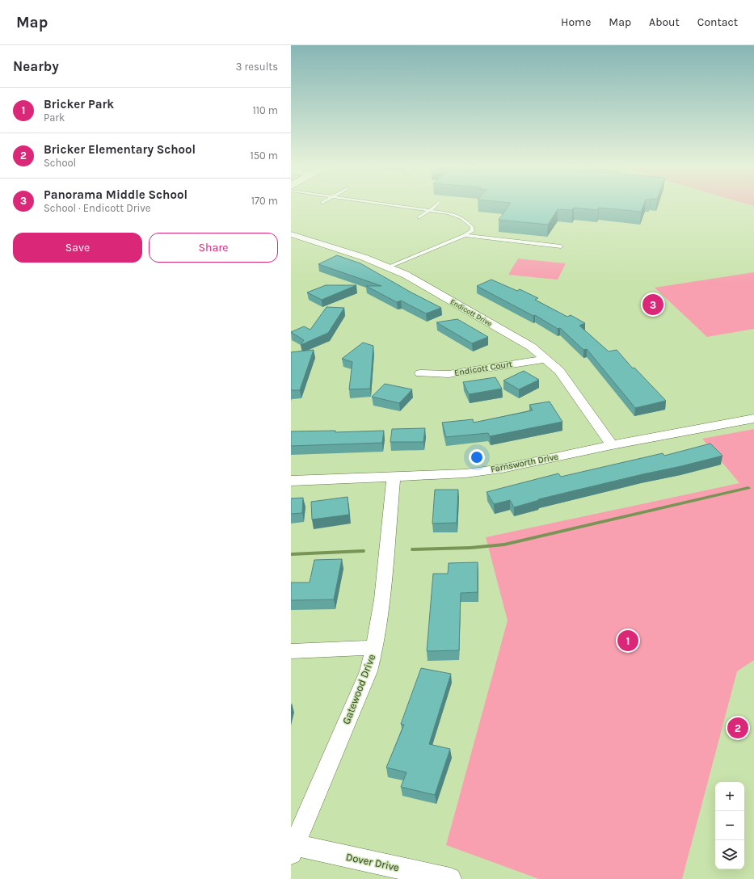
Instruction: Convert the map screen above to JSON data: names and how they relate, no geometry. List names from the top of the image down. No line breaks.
{"streets":{"street":["Endicott Drive","Endicott Court","Farnsworth Drive","Gatewood Drive","Dover Drive"]},"crossings":[["Endicott Drive","Endicott Court"],["Endicott Drive","Farnsworth Drive"],["Farnsworth Drive","Gatewood Drive"],["Gatewood Drive","Dover Drive"]],"page":{"header":"Map","nav":["Home","Map","About","Contact"],"heading":["Nearby","3 results"],"list":[{"mark":"1","name":"Bricker Park","note":"Park","value":"110 m"},{"mark":"2","name":"Bricker Elementary School","note":"School","value":"150 m"},{"mark":"3","name":"Panorama Middle School","note":"School · Endicott Drive","value":"170 m"}],"buttons":["Save","Share"],"pins":["3","1","2"],"map_buttons":["+","−"]}}
